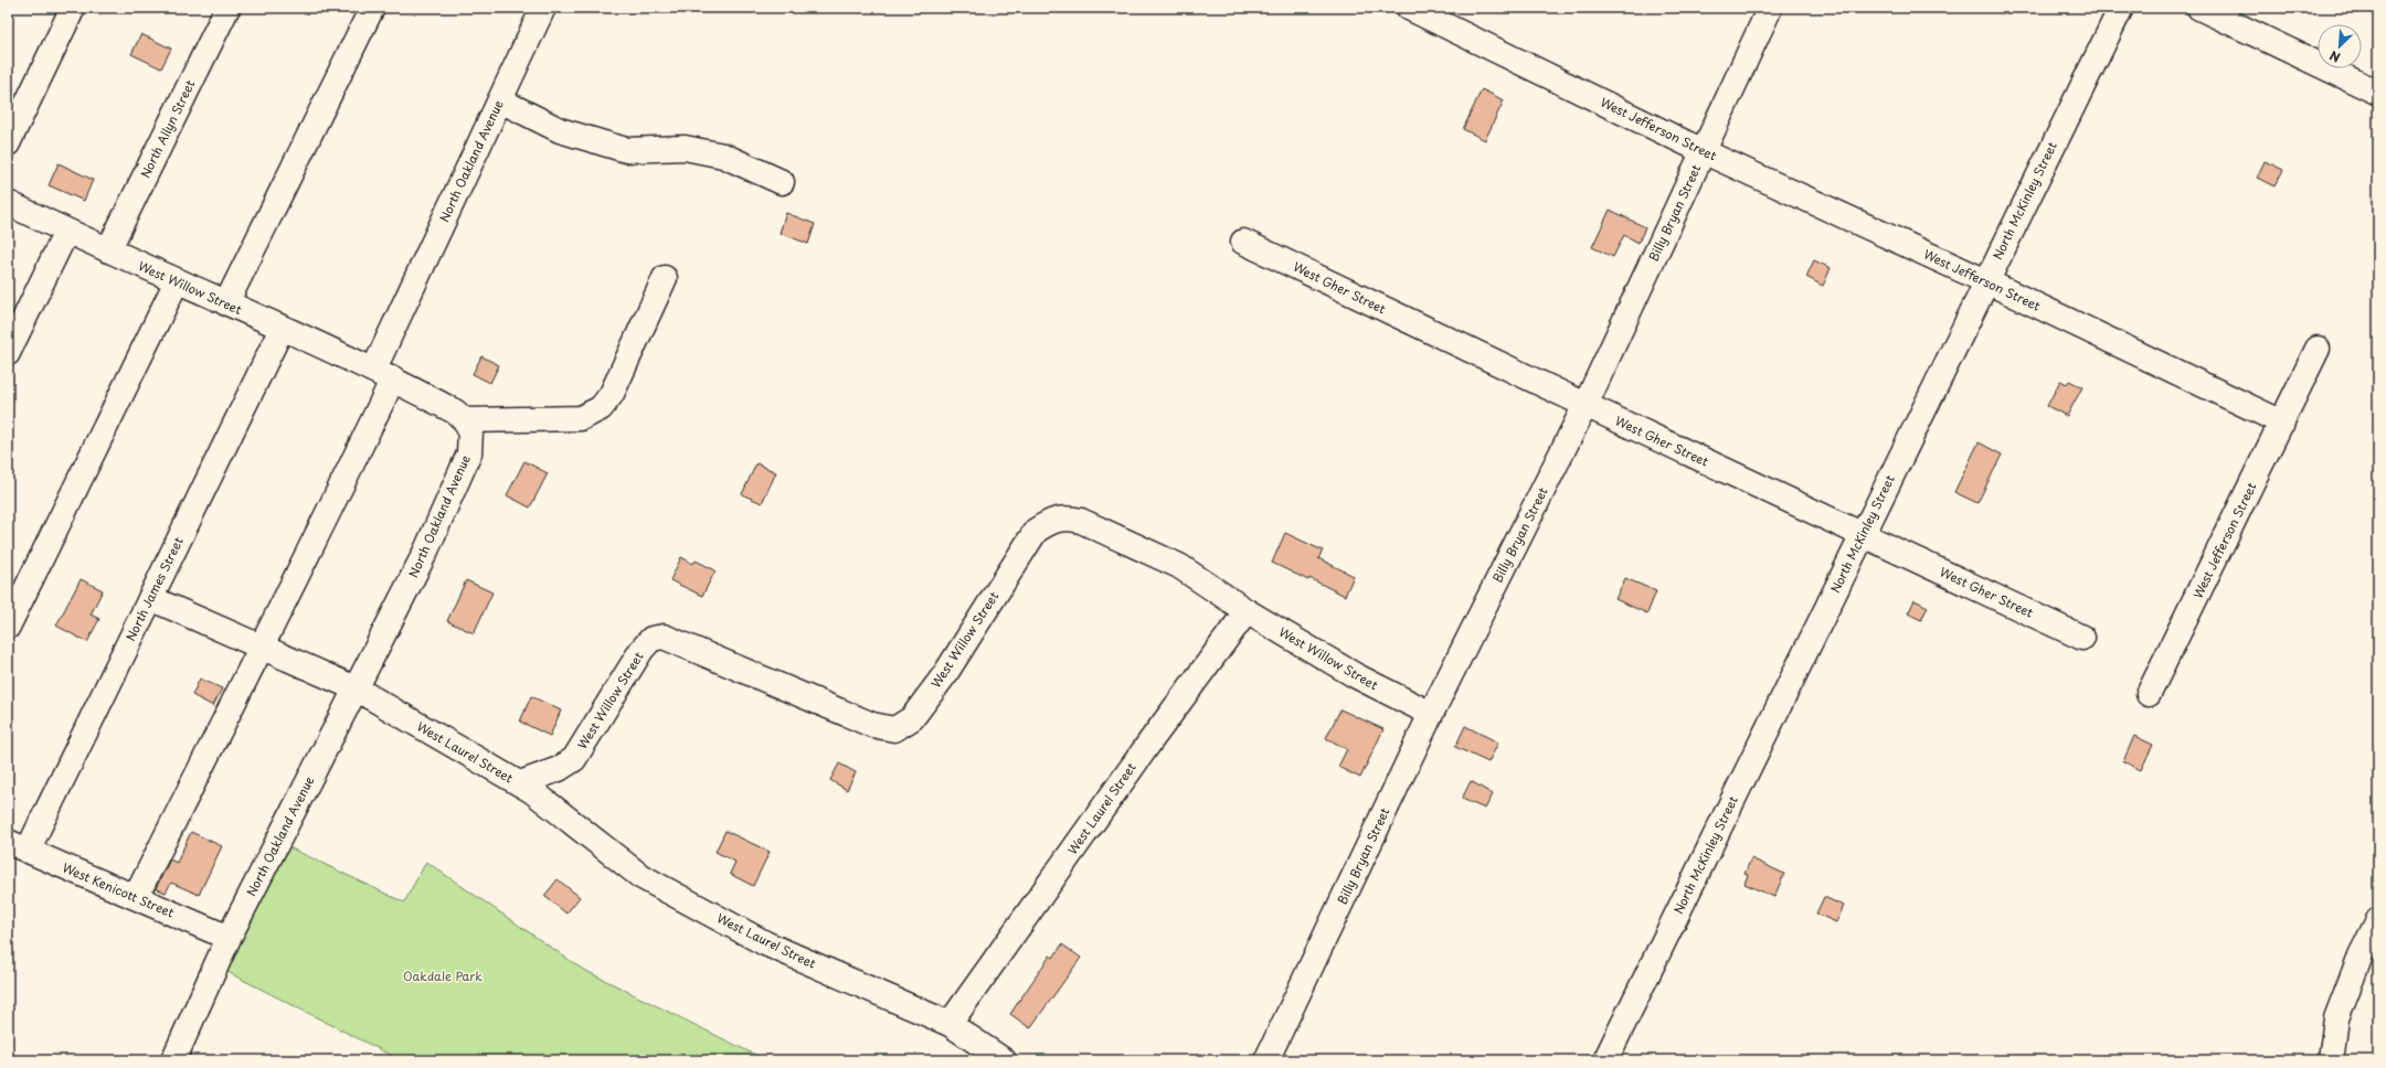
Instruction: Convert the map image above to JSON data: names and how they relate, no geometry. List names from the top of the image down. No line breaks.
{"streets":{"street":["North Allyn Street","West Jefferson Street","North Oakland Avenue","North McKinley Street","Billy Bryan Street","West Willow Street","West Gher Street","North James Street","West Laurel Street","West Kenicott Street"]},"crossings":[["North Allyn Street","West Willow Street"],["West Jefferson Street","North McKinley Street"],["West Jefferson Street","Billy Bryan Street"],["North Oakland Avenue","West Willow Street"],["North Oakland Avenue","West Laurel Street"],["North Oakland Avenue","West Kenicott Street"],["North McKinley Street","West Gher Street"],["Billy Bryan Street","West Willow Street"],["Billy Bryan Street","West Gher Street"],["West Willow Street","North James Street"],["West Willow Street","West Laurel Street"],["North James Street","West Laurel Street"],["North James Street","West Kenicott Street"]],"parks":["Oakdale Park"],"north":"bottom left"}
